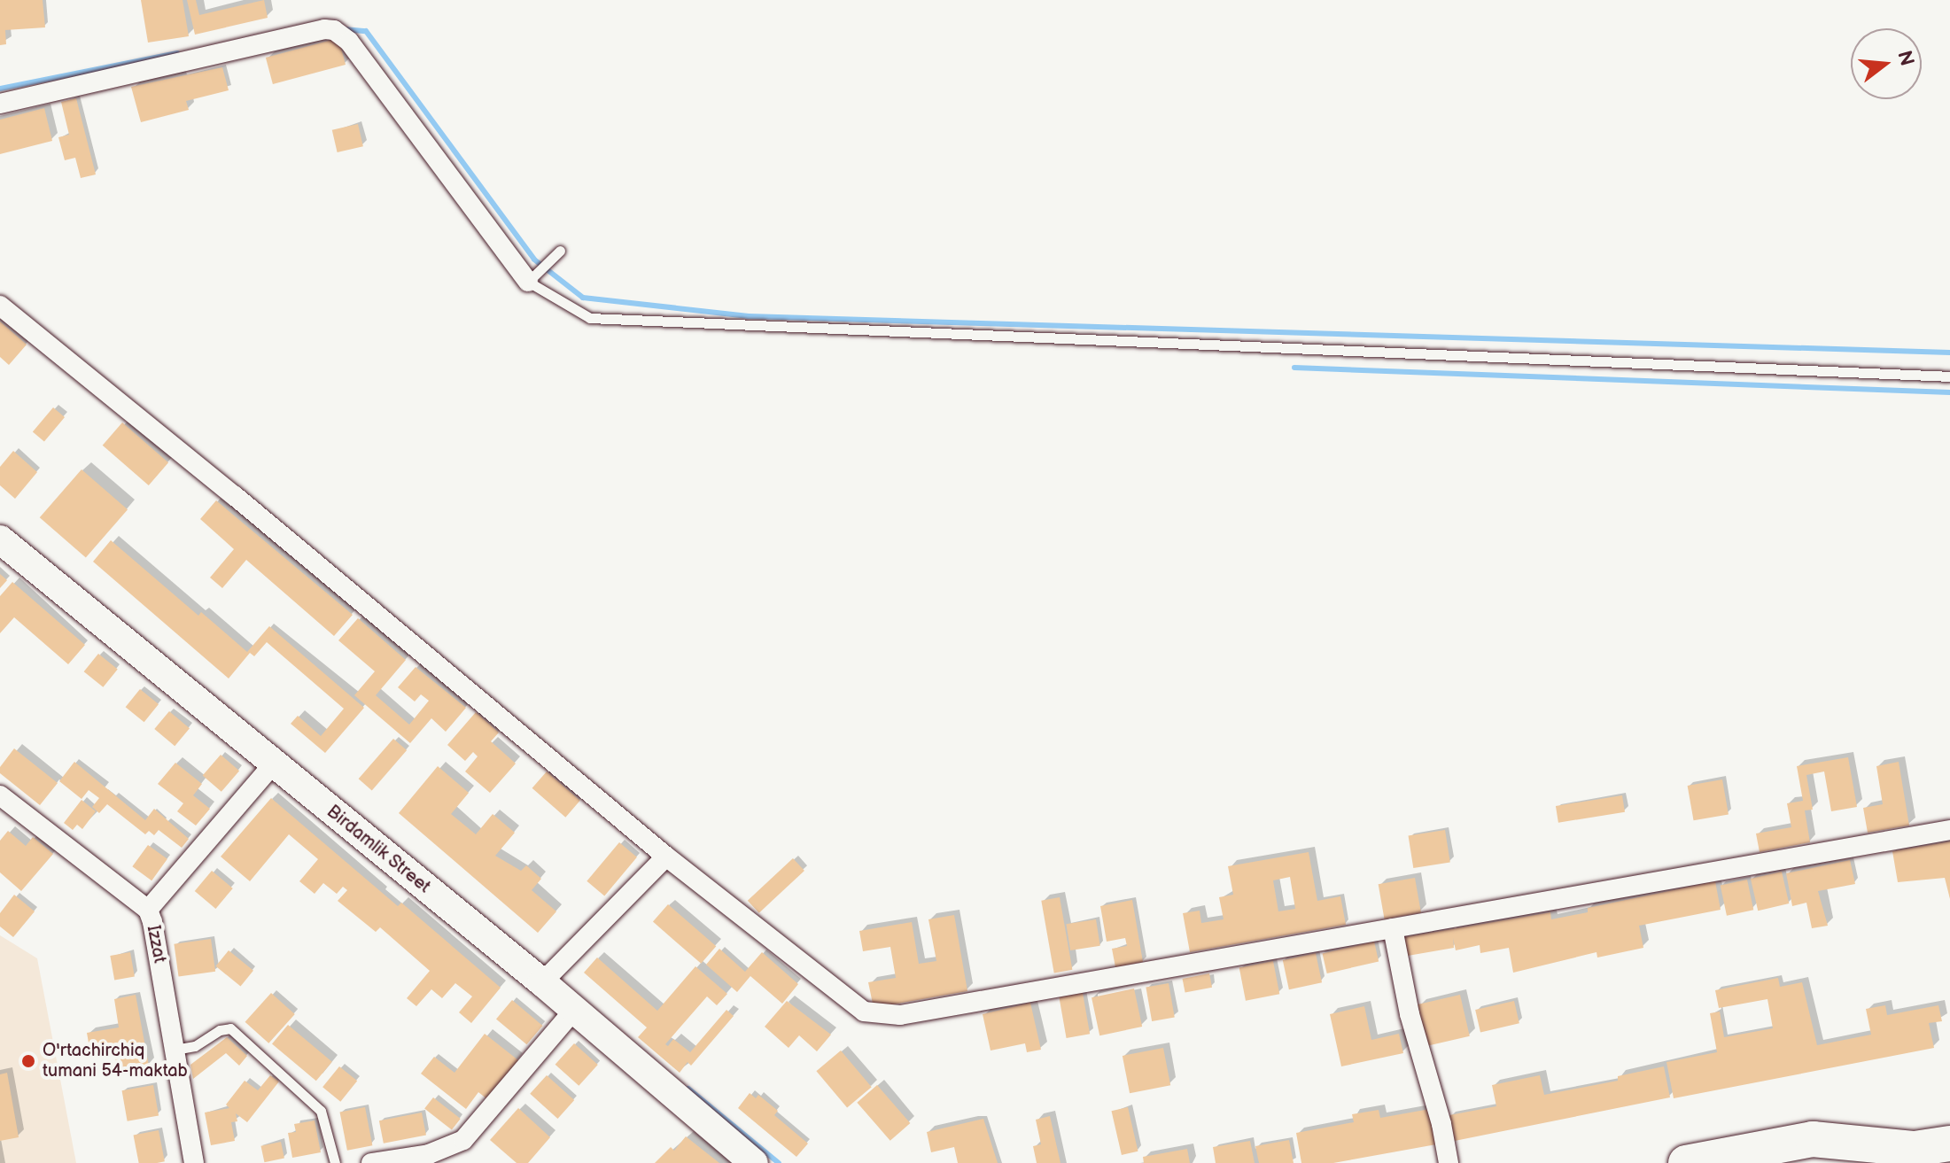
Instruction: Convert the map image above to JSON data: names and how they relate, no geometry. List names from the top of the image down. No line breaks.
{"streets":{"street":["Birdamlik Street","Izzat"]},"places":["O'rtachirchiq tumani 54-maktab"],"north":"right"}
